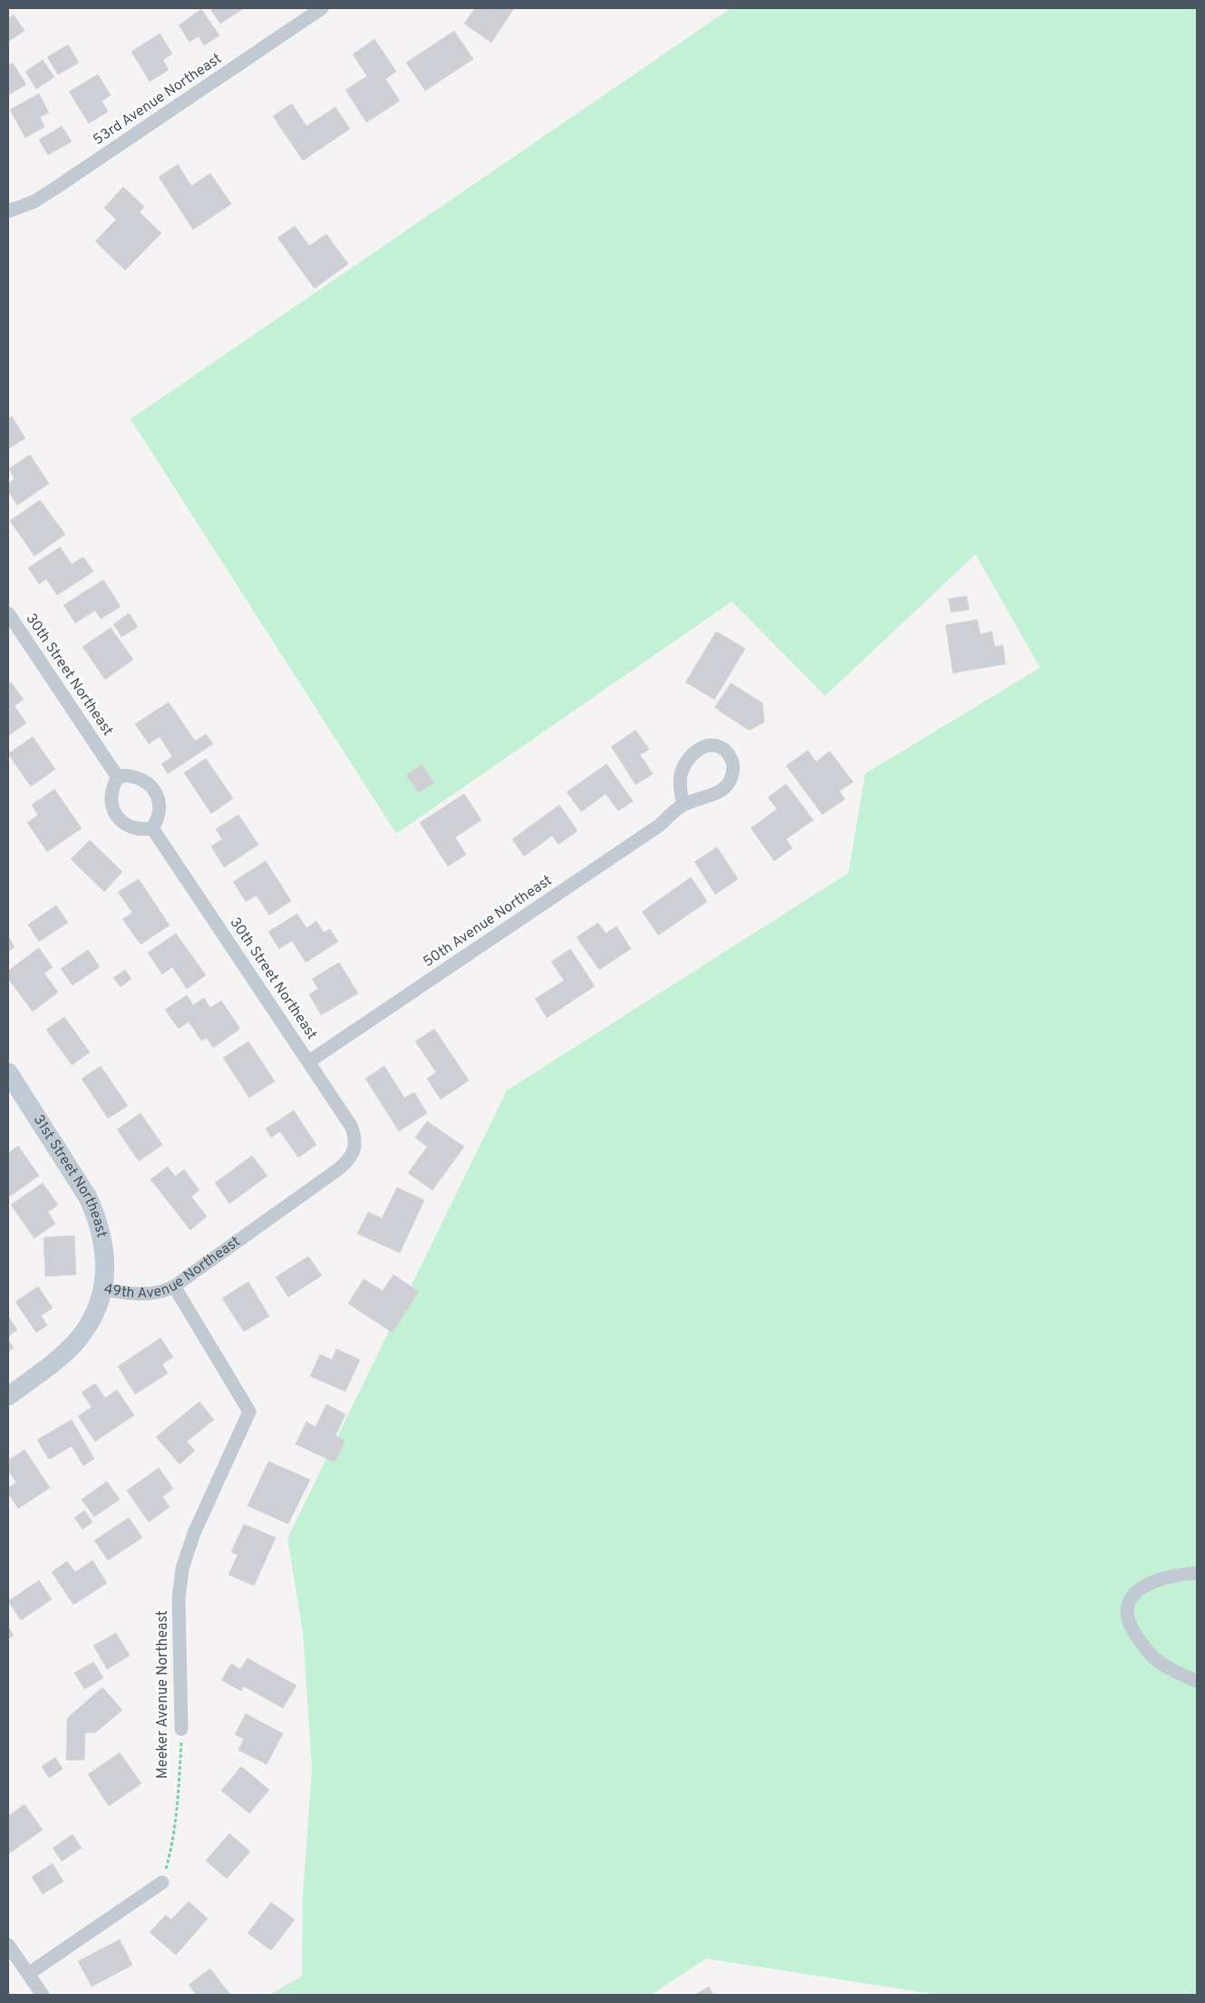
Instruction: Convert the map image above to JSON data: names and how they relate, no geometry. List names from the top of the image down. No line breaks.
{"streets":{"street":["53rd Avenue Northeast","30th Street Northeast","50th Avenue Northeast","31st Street Northeast","49th Avenue Northeast","Meeker Avenue Northeast"]},"crossings":[["30th Street Northeast","50th Avenue Northeast"],["30th Street Northeast","49th Avenue Northeast"],["31st Street Northeast","49th Avenue Northeast"],["49th Avenue Northeast","Meeker Avenue Northeast"]]}
